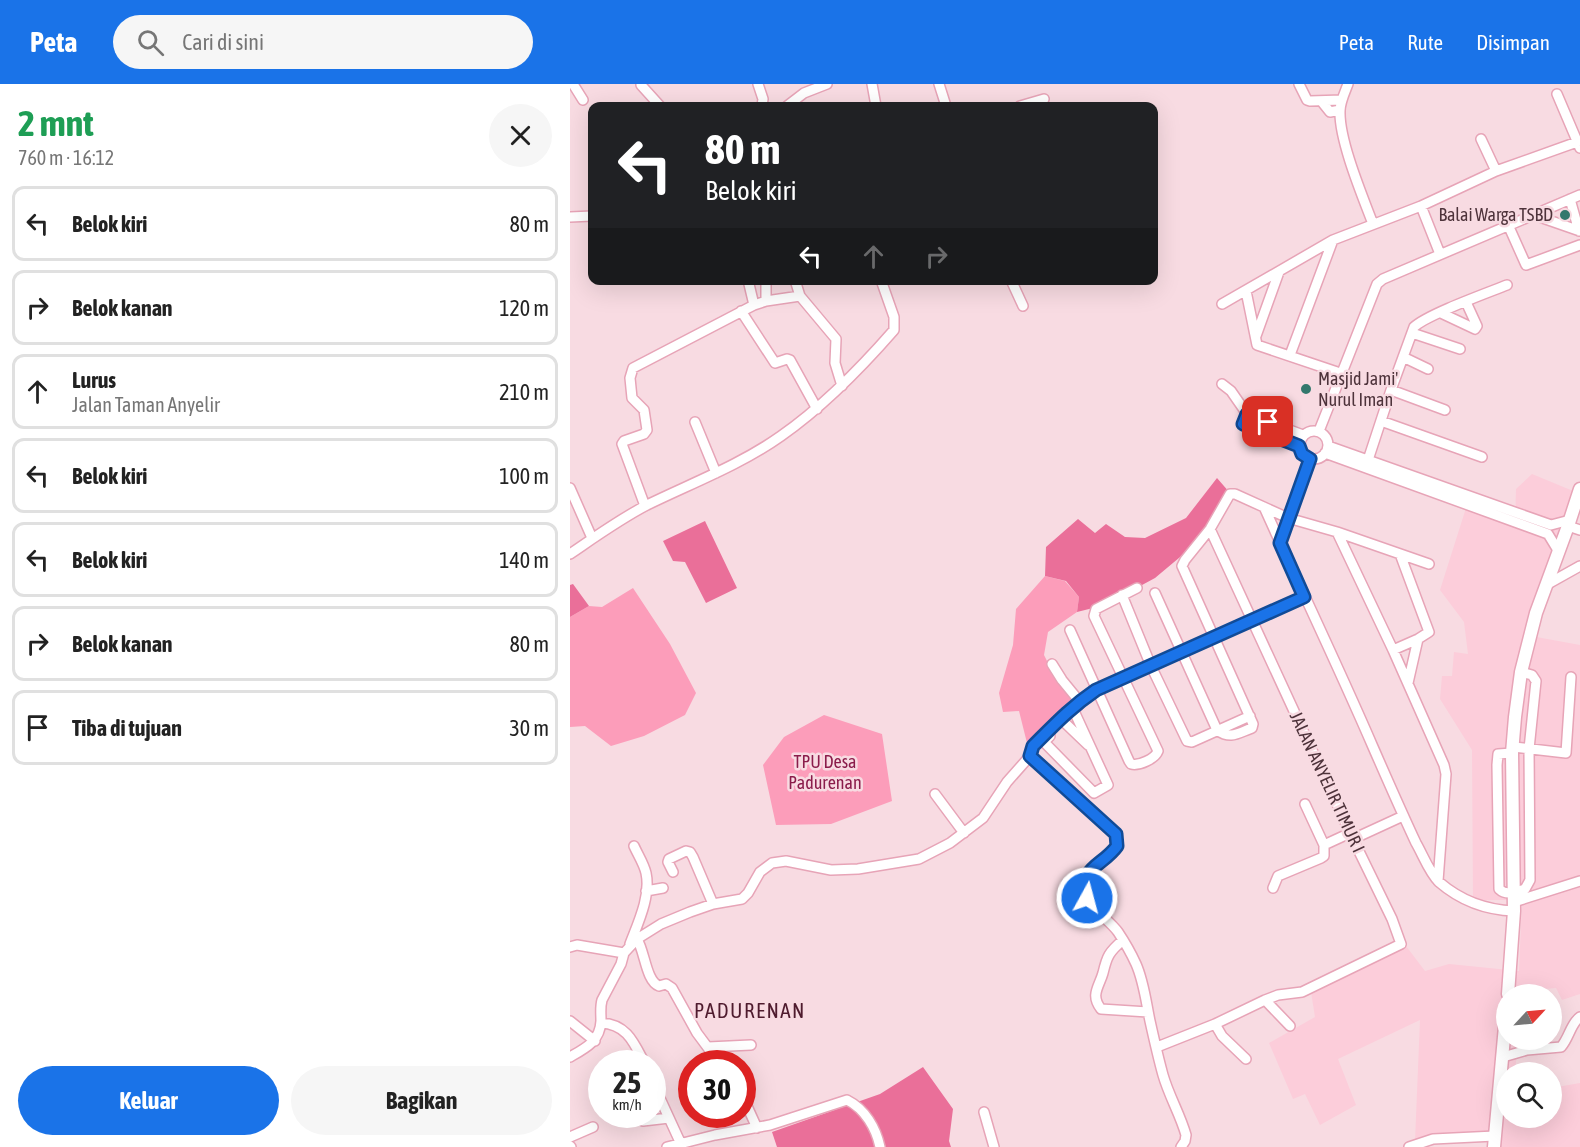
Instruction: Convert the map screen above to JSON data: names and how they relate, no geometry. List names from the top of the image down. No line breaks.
{"streets":{"street":["JALAN ANYELIR TIMUR I"]},"districts":["PADURENAN"],"parks":["TPU Desa Padurenan"],"places":["Balai Warga TSBD","Masjid Jami' Nurul Iman"],"north":"top right","page":{"header":"Peta","search":"Cari di sini","nav":["Peta","Rute","Disimpan"],"heading":["2 mnt","760 m · 16:12"],"turn":["80 m","Belok kiri"],"list":[{"name":"Belok kiri","value":"80 m"},{"name":"Belok kanan","value":"120 m"},{"name":"Lurus","note":"Jalan Taman Anyelir","value":"210 m"},{"name":"Belok kiri","value":"100 m"},{"name":"Belok kiri","value":"140 m"},{"name":"Belok kanan","value":"80 m"},{"name":"Tiba di tujuan","value":"30 m"}],"speed":"25 km/h","limit":"30","buttons":["Keluar","Bagikan"]}}
